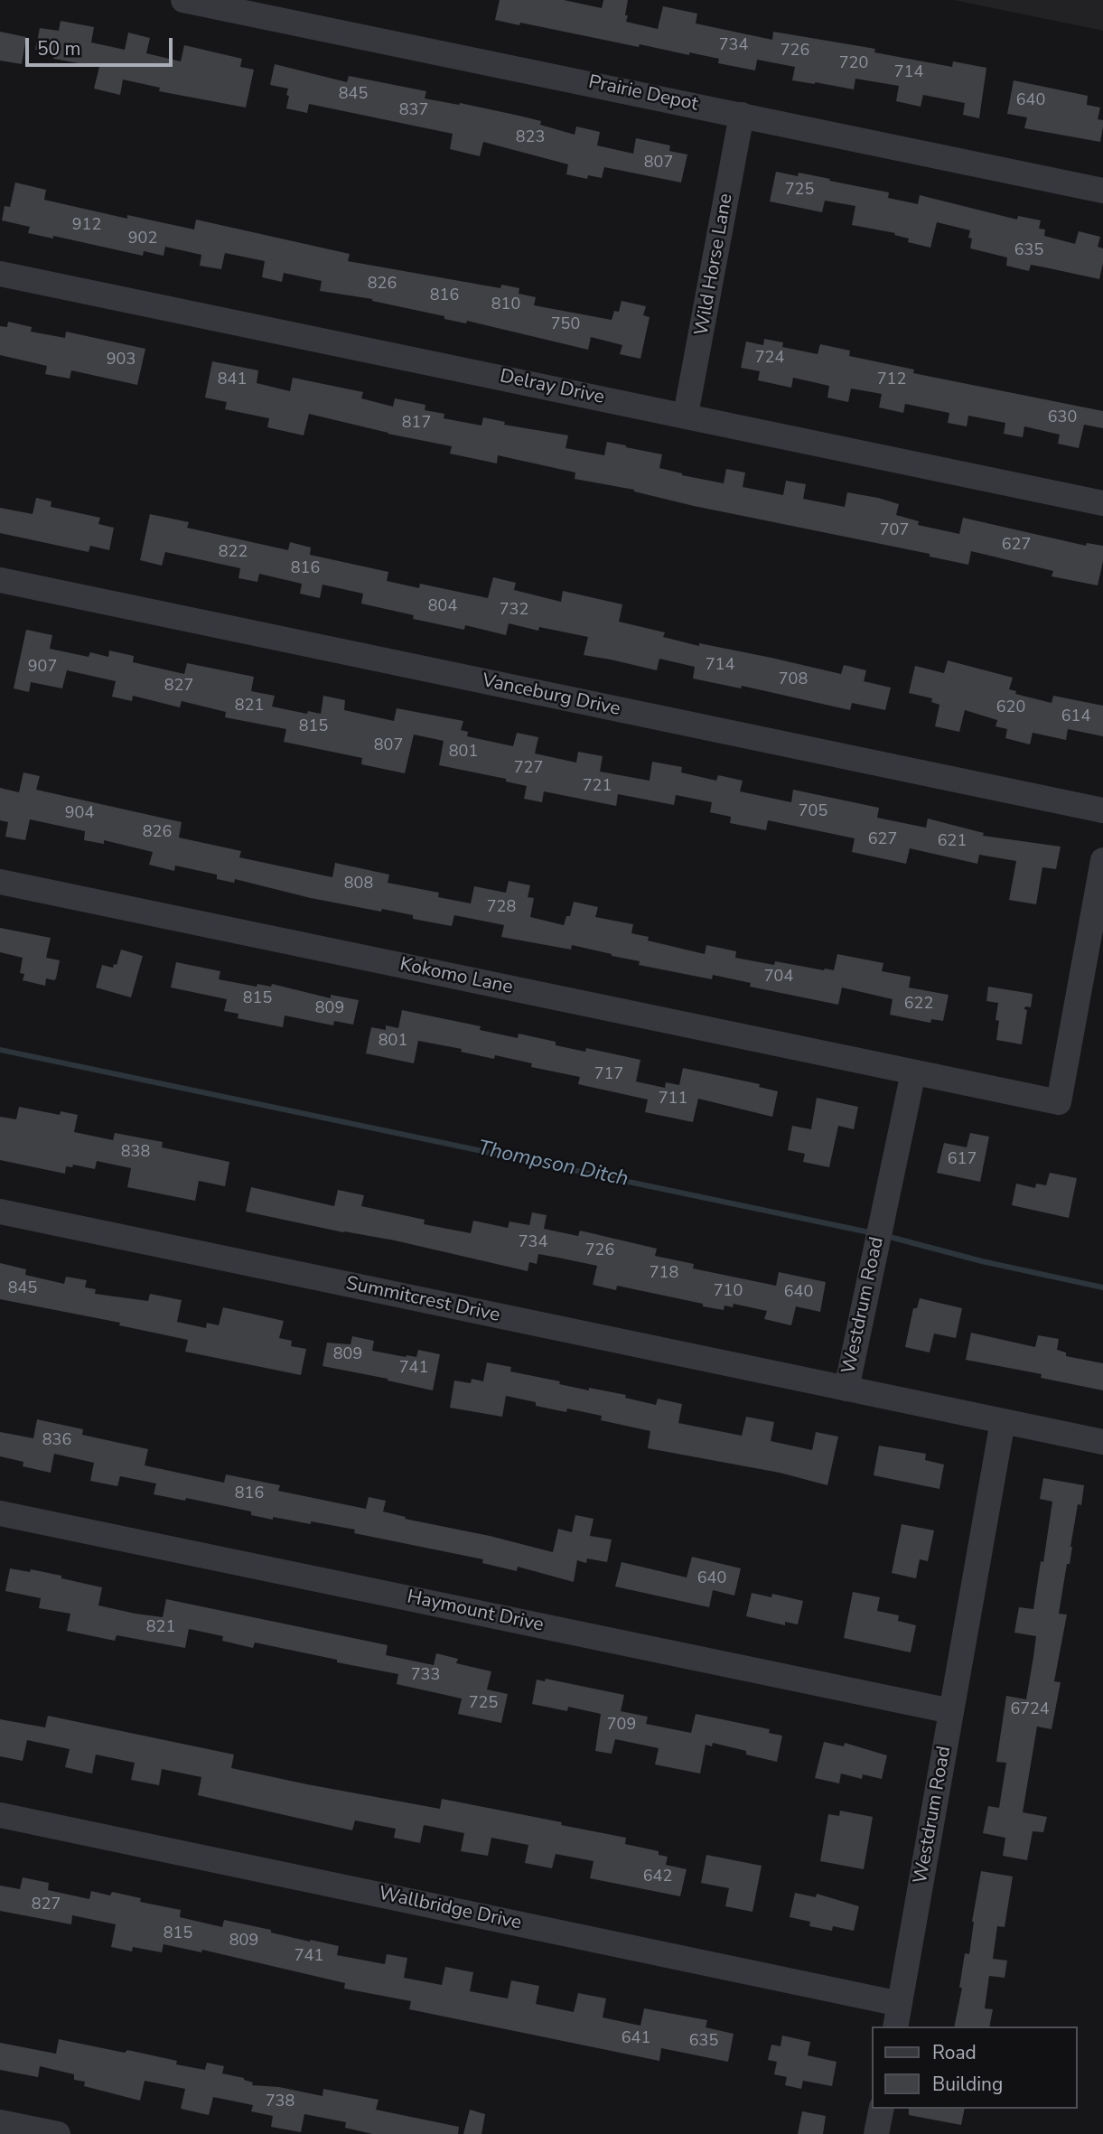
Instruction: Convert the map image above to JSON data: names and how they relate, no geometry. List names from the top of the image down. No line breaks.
{"streets":{"street":["Prairie Depot","Wild Horse Lane","Delray Drive","Vanceburg Drive","Kokomo Lane","Summitcrest Drive","Westdrum Road","Haymount Drive","Wallbridge Drive"]},"crossings":[["Prairie Depot","Wild Horse Lane"],["Wild Horse Lane","Delray Drive"],["Kokomo Lane","Westdrum Road"],["Summitcrest Drive","Westdrum Road"],["Westdrum Road","Haymount Drive"],["Westdrum Road","Wallbridge Drive"]],"water":["Thompson Ditch"],"house_numbers":["734","726","720","714","845","640","837","823","807","725","912","902","635","826","816","810","750","724","903","841","712","630","817","707","627","822","816","804","732","714","907","708","827","821","620","614","815","807","801","727","721","705","904","826","627","621","808","728","704","815","622","809","801","717","711","838","617","734","726","718","845","710","640","809","741","836","816","640","821","733","725","6724","709","642","827","815","809","741","641","635","738"],"legend":["Road","Building"],"scale_bar":"50 m"}
